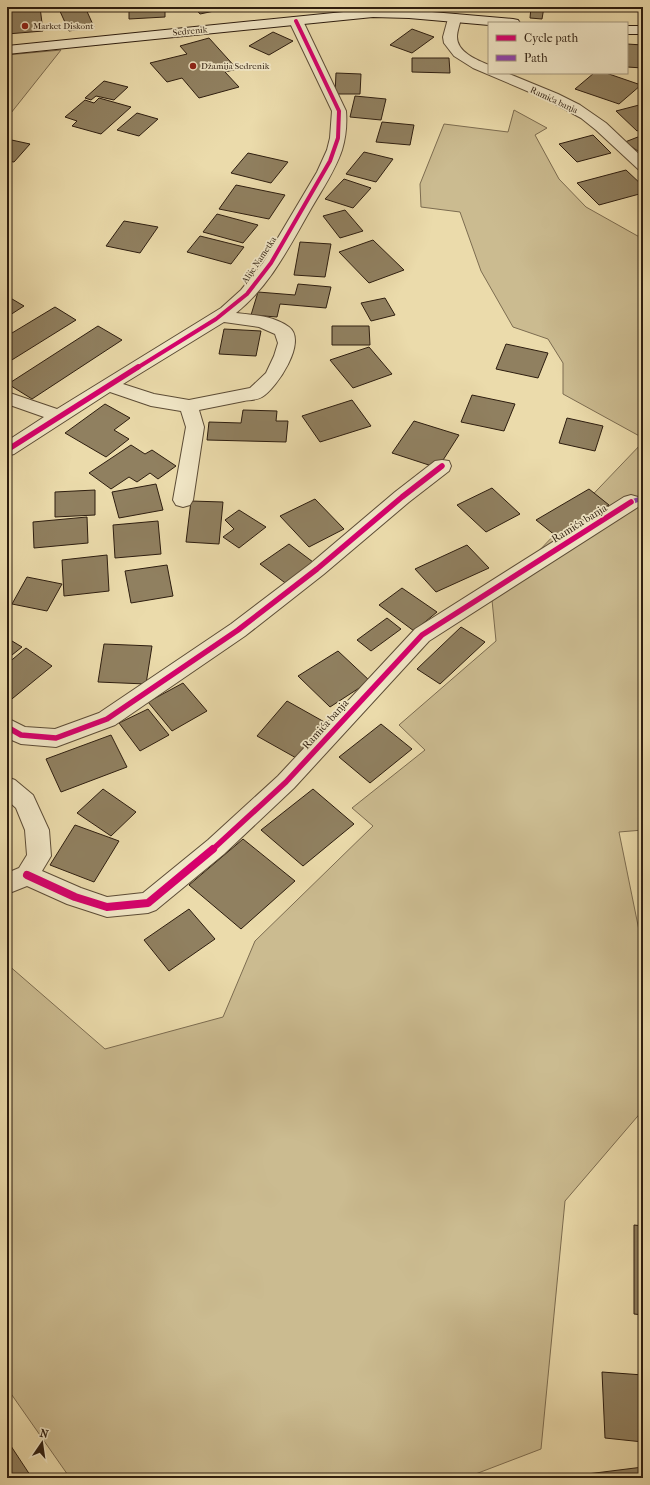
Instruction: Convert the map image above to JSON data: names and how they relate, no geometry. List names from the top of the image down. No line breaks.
{"streets":{"street":["Sedrenik","Ramića banja","Alije Nametka"]},"crossings":[["Sedrenik","Alije Nametka"]],"places":["Market Diskont","Džamija Sedrenik"],"legend":["Cycle path","Path"],"north":"top"}
